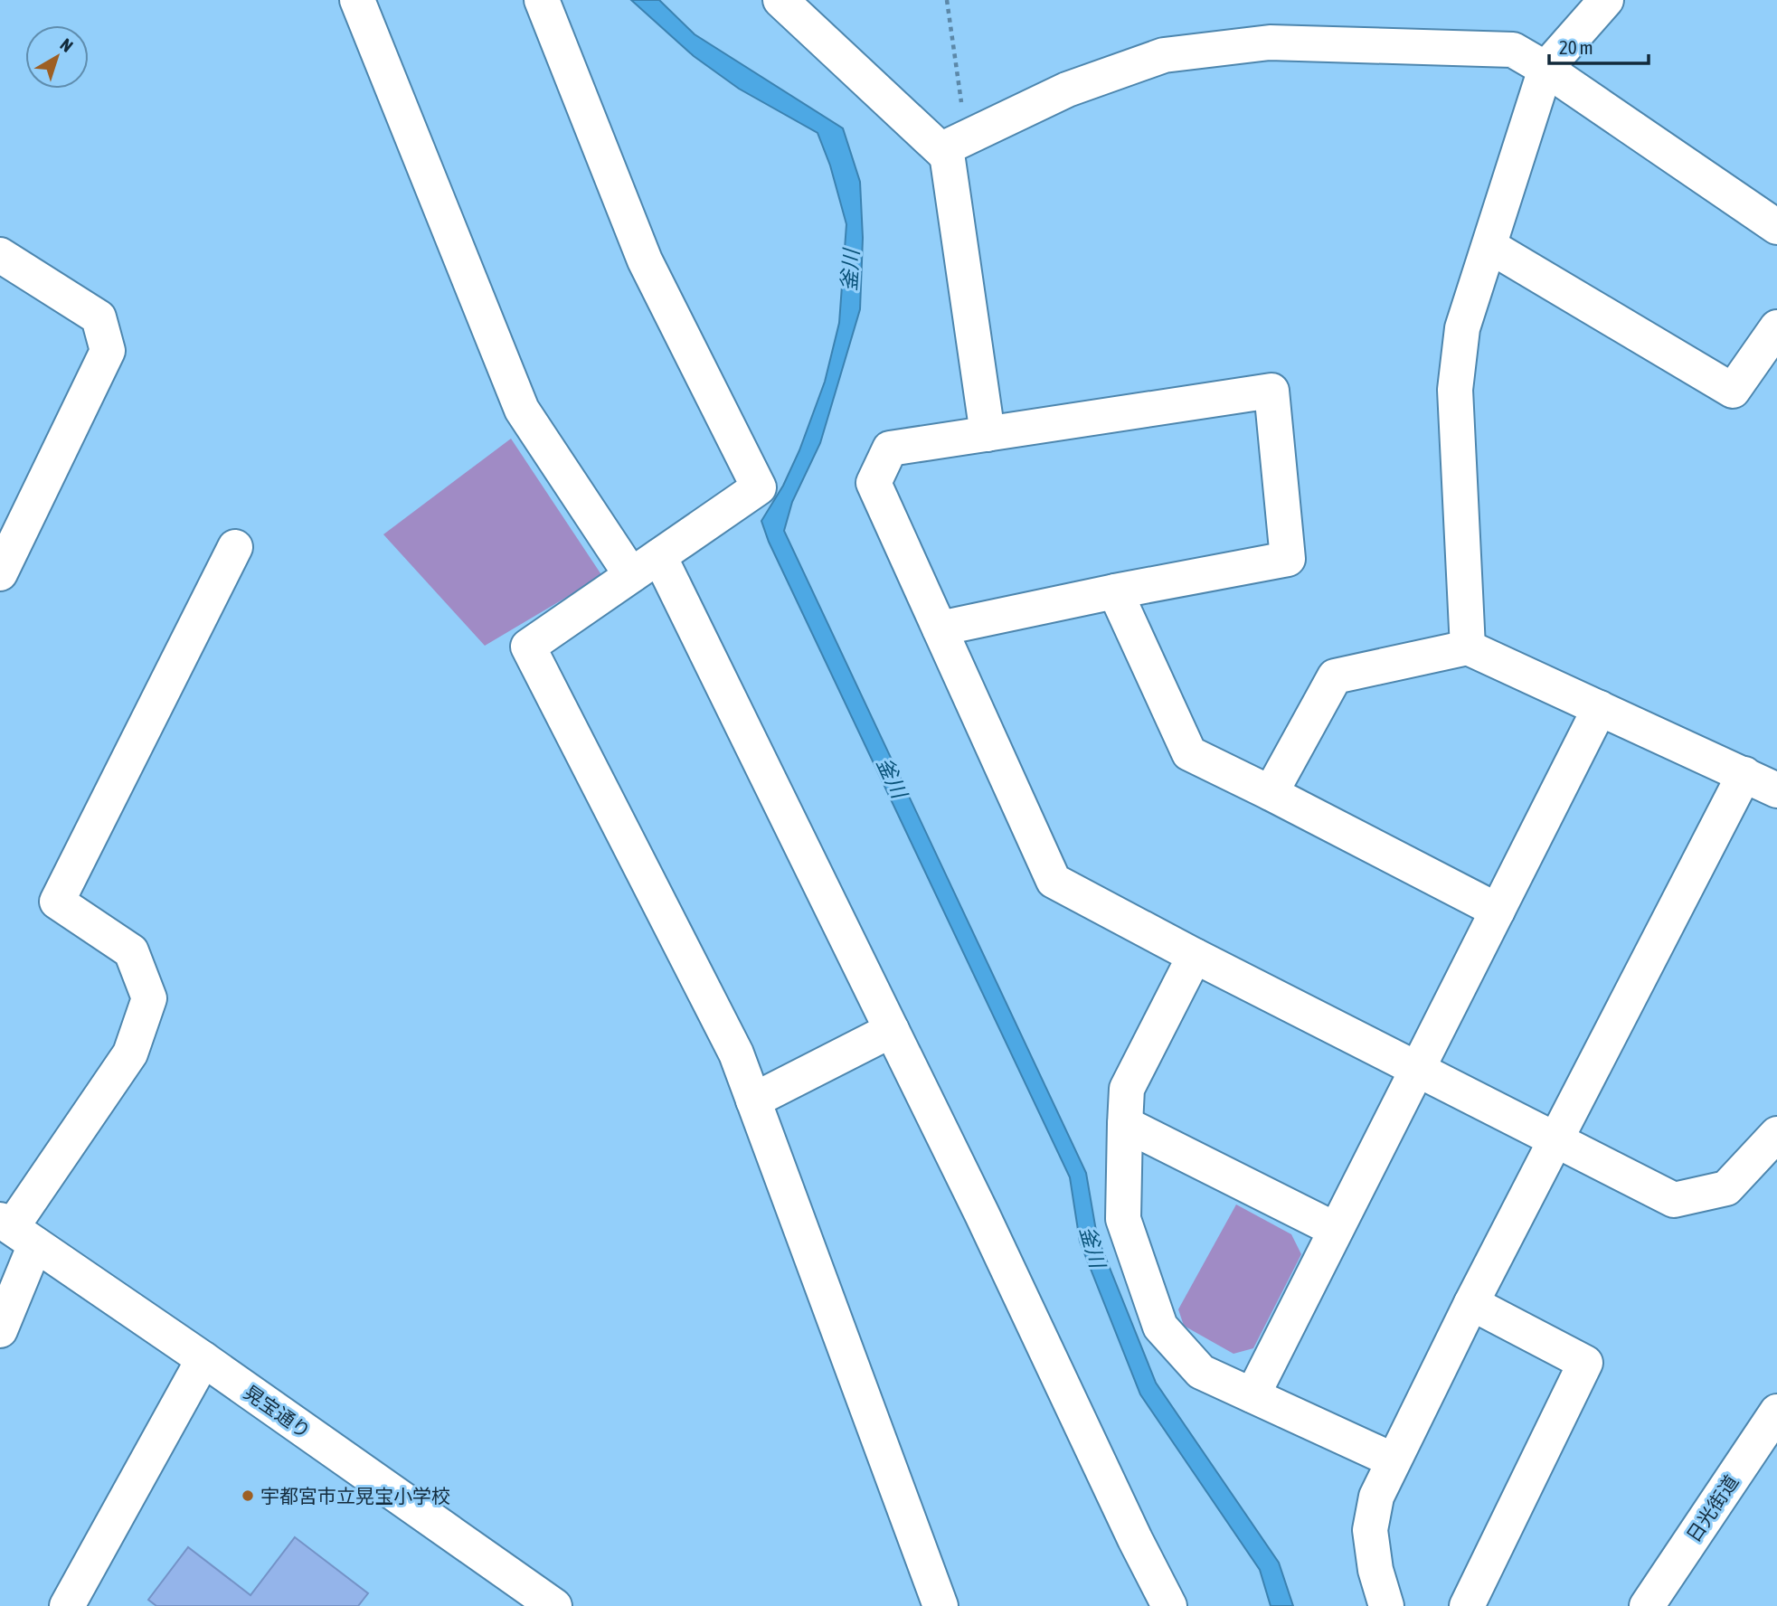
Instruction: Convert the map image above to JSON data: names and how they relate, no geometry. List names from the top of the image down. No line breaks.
{"streets":{"main road":["晃宝通り","日光街道"]},"water":["釜川"],"places":["宇都宮市立晃宝小学校"],"scale_bar":"20 m","north":"top right"}
